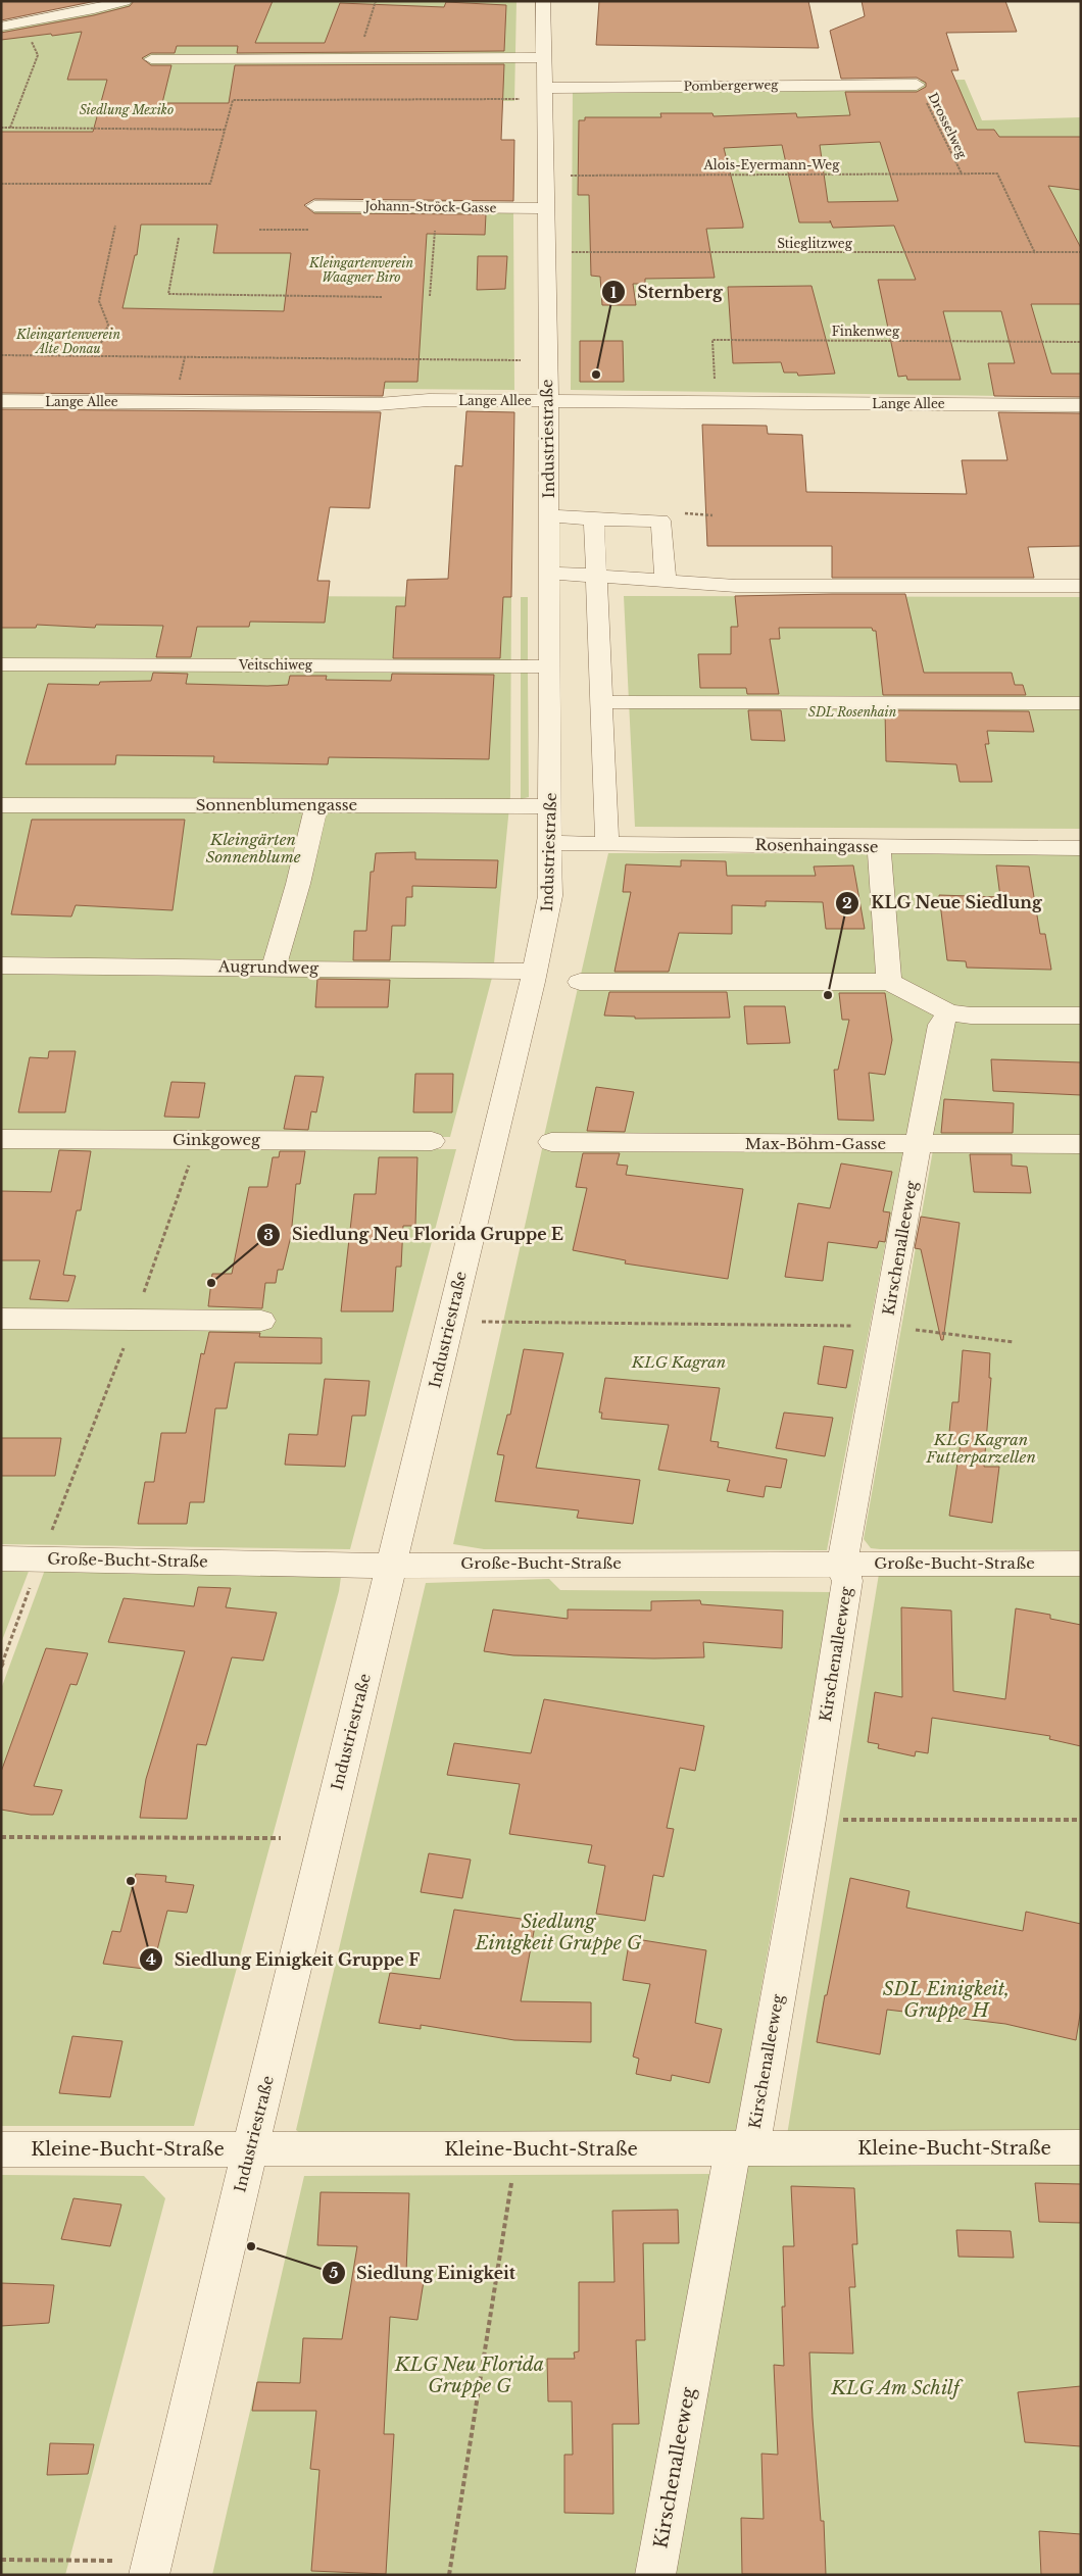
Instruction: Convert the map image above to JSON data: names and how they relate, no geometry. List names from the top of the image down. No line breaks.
{"streets":{"street":["Pombergerweg","Johann-Ströck-Gasse","Lange Allee","Industriestraße","Veitschiweg","Sonnenblumengasse","Rosenhaingasse","Augrundweg","Ginkgoweg","Max-Böhm-Gasse","Kirschenalleeweg","Große-Bucht-Straße","Kleine-Bucht-Straße"],"path":["Drosselweg","Alois-Eyermann-Weg","Stieglitzweg","Finkenweg"]},"crossings":[["Pombergerweg","Drosselweg"],["Pombergerweg","Industriestraße"],["Drosselweg","Alois-Eyermann-Weg"],["Alois-Eyermann-Weg","Stieglitzweg"],["Alois-Eyermann-Weg","Industriestraße"],["Johann-Ströck-Gasse","Industriestraße"],["Stieglitzweg","Industriestraße"],["Finkenweg","Lange Allee"],["Lange Allee","Industriestraße"],["Industriestraße","Veitschiweg"],["Industriestraße","Sonnenblumengasse"],["Industriestraße","Rosenhaingasse"],["Industriestraße","Augrundweg"],["Industriestraße","Große-Bucht-Straße"],["Industriestraße","Kleine-Bucht-Straße"],["Max-Böhm-Gasse","Kirschenalleeweg"],["Kirschenalleeweg","Große-Bucht-Straße"],["Kirschenalleeweg","Kleine-Bucht-Straße"]],"parks":["Siedlung Mexiko","Kleingartenverein Waagner Biro","Kleingartenverein Alte Donau","SDL Rosenhain","Kleingärten Sonnenblume","KLG Kagran","KLG Kagran Futterparzellen","Siedlung Einigkeit Gruppe G","SDL Einigkeit, Gruppe H","KLG Neu Florida Gruppe G","KLG Am Schilf"],"places":["Sternberg","KLG Neue Siedlung","Siedlung Neu Florida Gruppe E","Siedlung Einigkeit Gruppe F","Siedlung Einigkeit"]}
